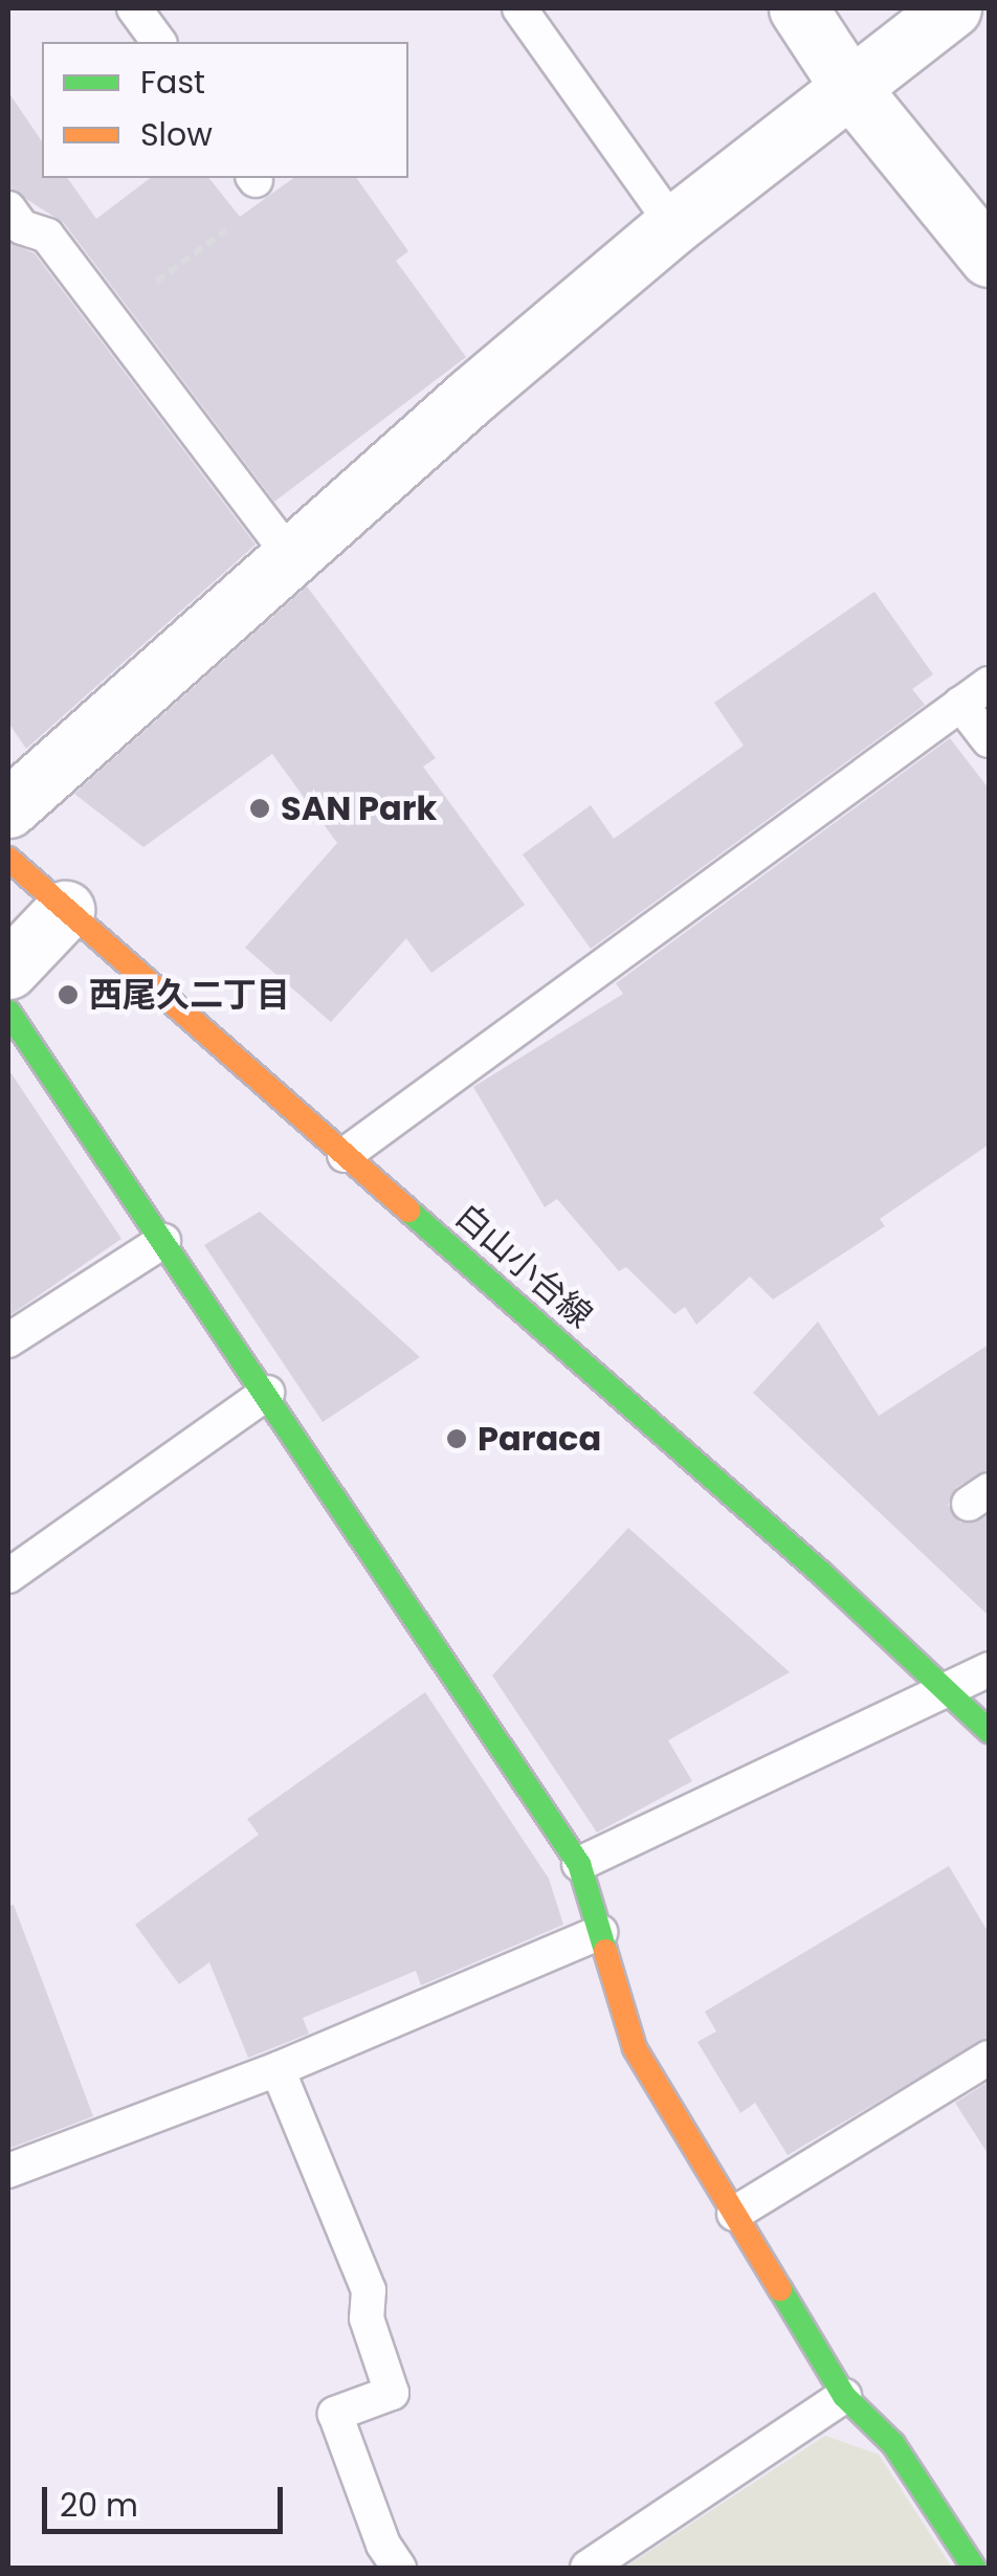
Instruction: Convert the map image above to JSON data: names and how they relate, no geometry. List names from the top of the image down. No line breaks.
{"streets":{"street":["白山小台線"]},"places":["SAN Park","西尾久二丁目","Paraca"],"legend":["Fast","Slow"],"scale_bar":"20 m"}
